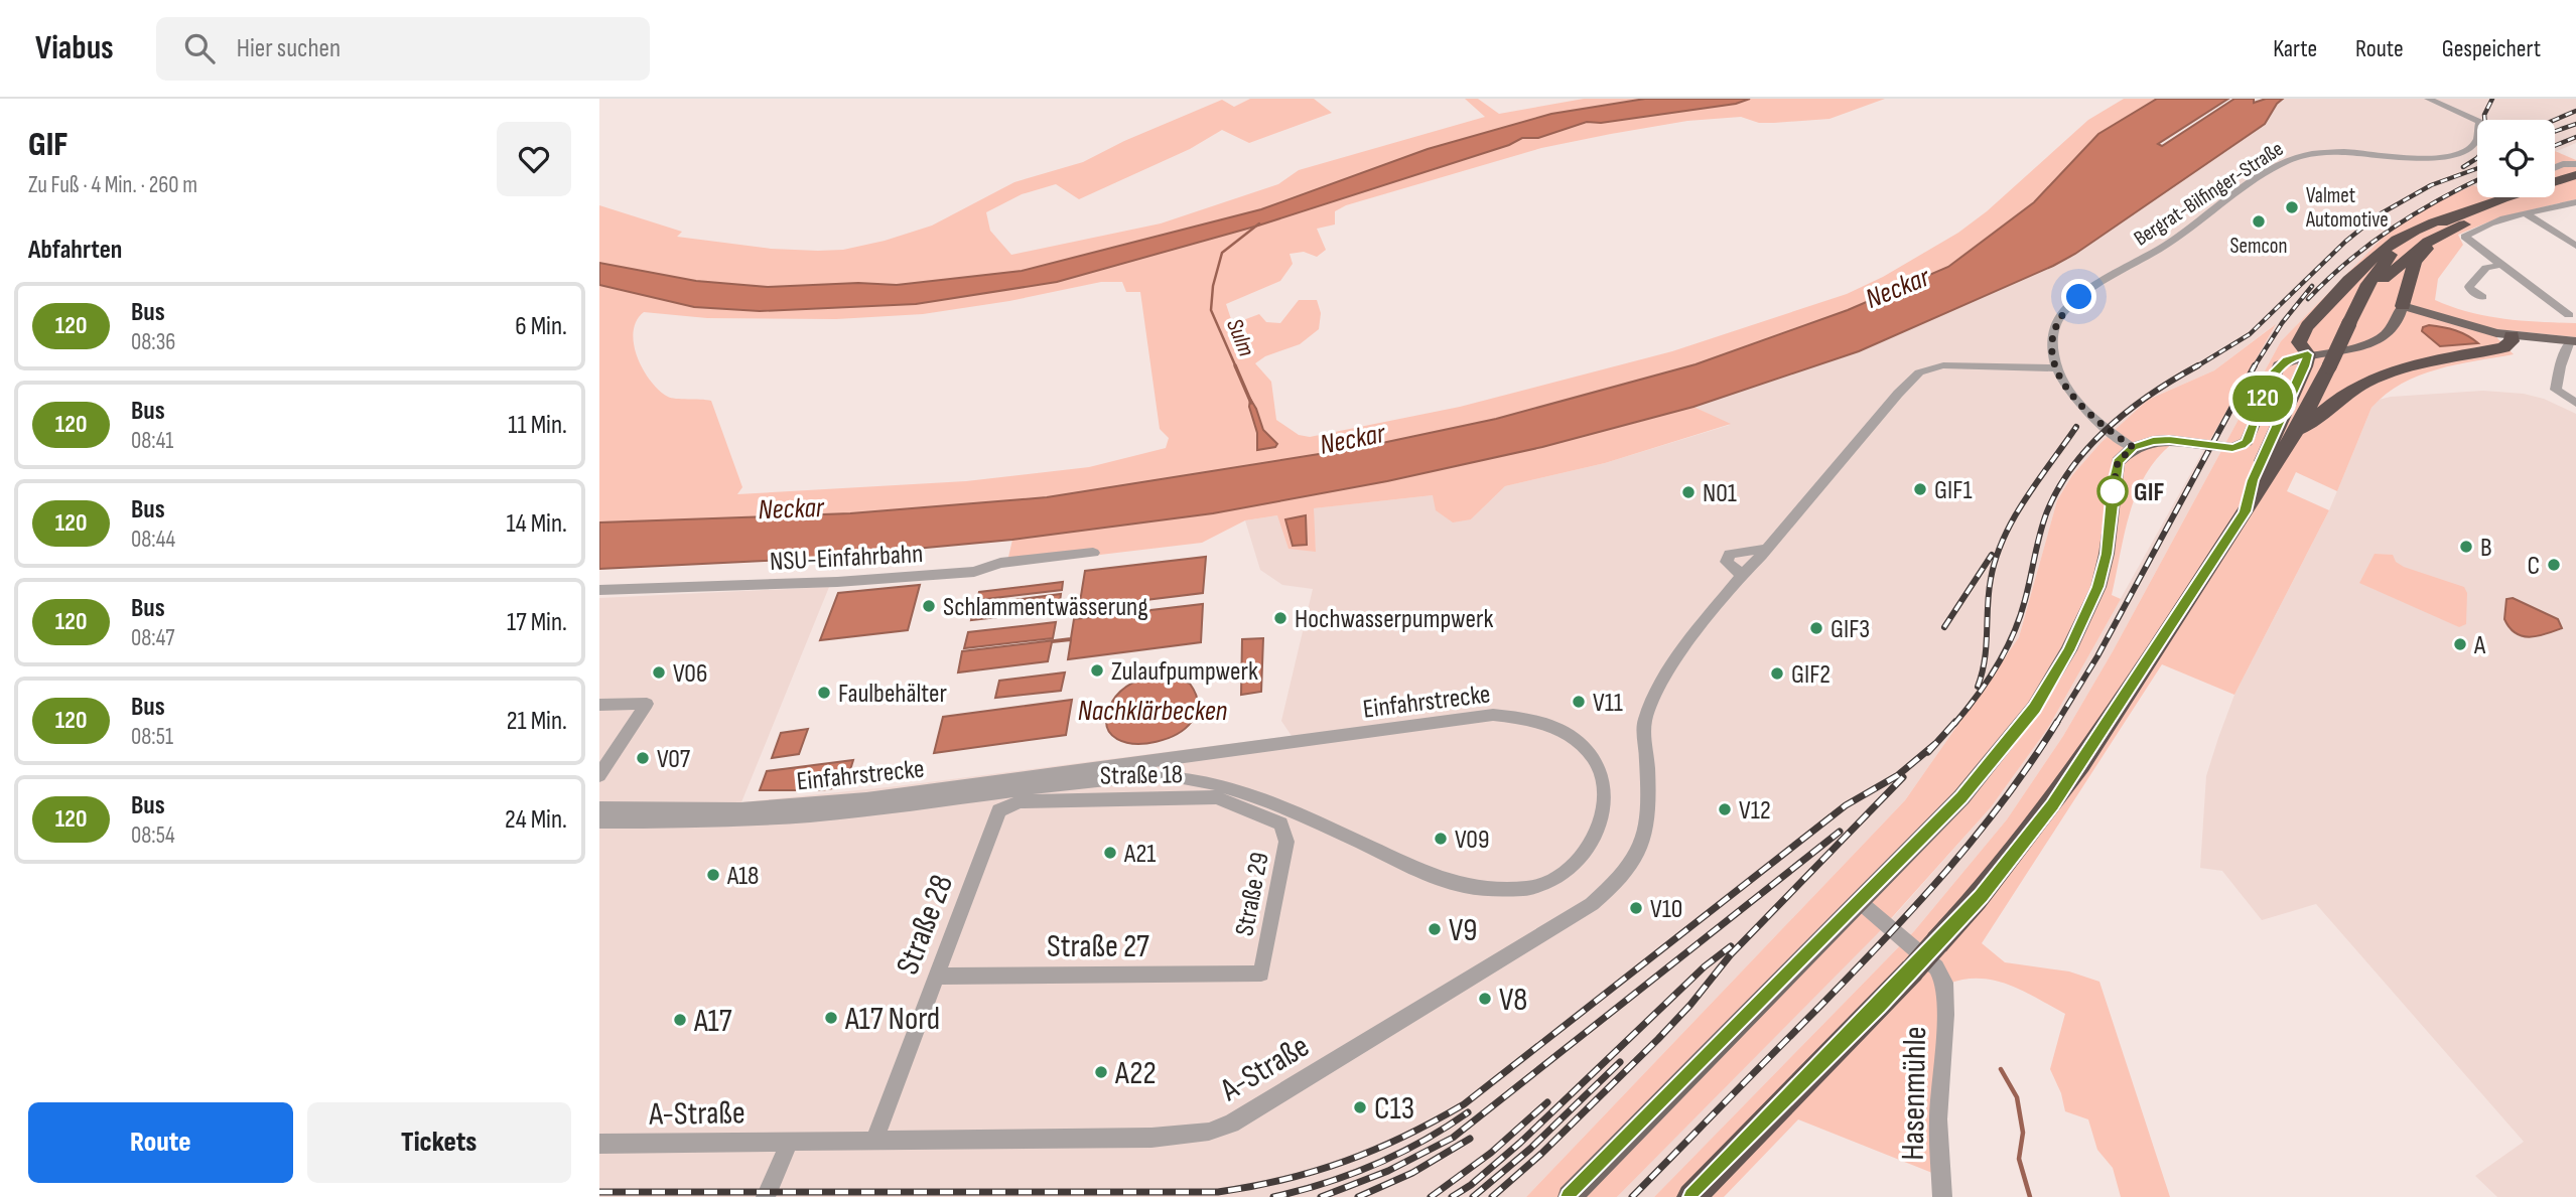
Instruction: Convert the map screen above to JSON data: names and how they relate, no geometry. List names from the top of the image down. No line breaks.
{"streets":{"street":["Bergrat-Bilfinger-Straße","NSU-Einfahrbahn","Einfahrstrecke","Straße 18","Straße 29","Straße 28","Straße 27","A-Straße","Hasenmühle"]},"crossings":[["Bergrat-Bilfinger-Straße","A-Straße"],["Straße 18","Straße 29"],["Straße 18","Straße 28"],["Straße 29","Straße 27"],["Straße 28","Straße 27"],["Straße 28","A-Straße"]],"water":["Neckar","Sulm","Nachklärbecken"],"places":["Valmet Automotive","Semcon","GIF1","GIF","N01","B","C","Schlammentwässerung","Hochwasserpumpwerk","GIF3","A","Zulaufpumpwerk","V06","GIF2","Faulbehälter","V11","V07","V12","V09","A21","A18","V10","V9","V8","A17 Nord","A17","A22","C13"],"lines":["bus line 120"],"page":{"header":"Viabus","search":"Hier suchen","nav":["Karte","Route","Gespeichert"],"heading":[["GIF","Zu Fuß · 4 Min. · 260 m"],"Abfahrten"],"on_map":"120","list":[{"mark":"120","name":"Bus","note":"08:36","value":"6 Min."},{"mark":"120","name":"Bus","note":"08:41","value":"11 Min."},{"mark":"120","name":"Bus","note":"08:44","value":"14 Min."},{"mark":"120","name":"Bus","note":"08:47","value":"17 Min."},{"mark":"120","name":"Bus","note":"08:51","value":"21 Min."},{"mark":"120","name":"Bus","note":"08:54","value":"24 Min."}],"buttons":["Route","Tickets"]}}
